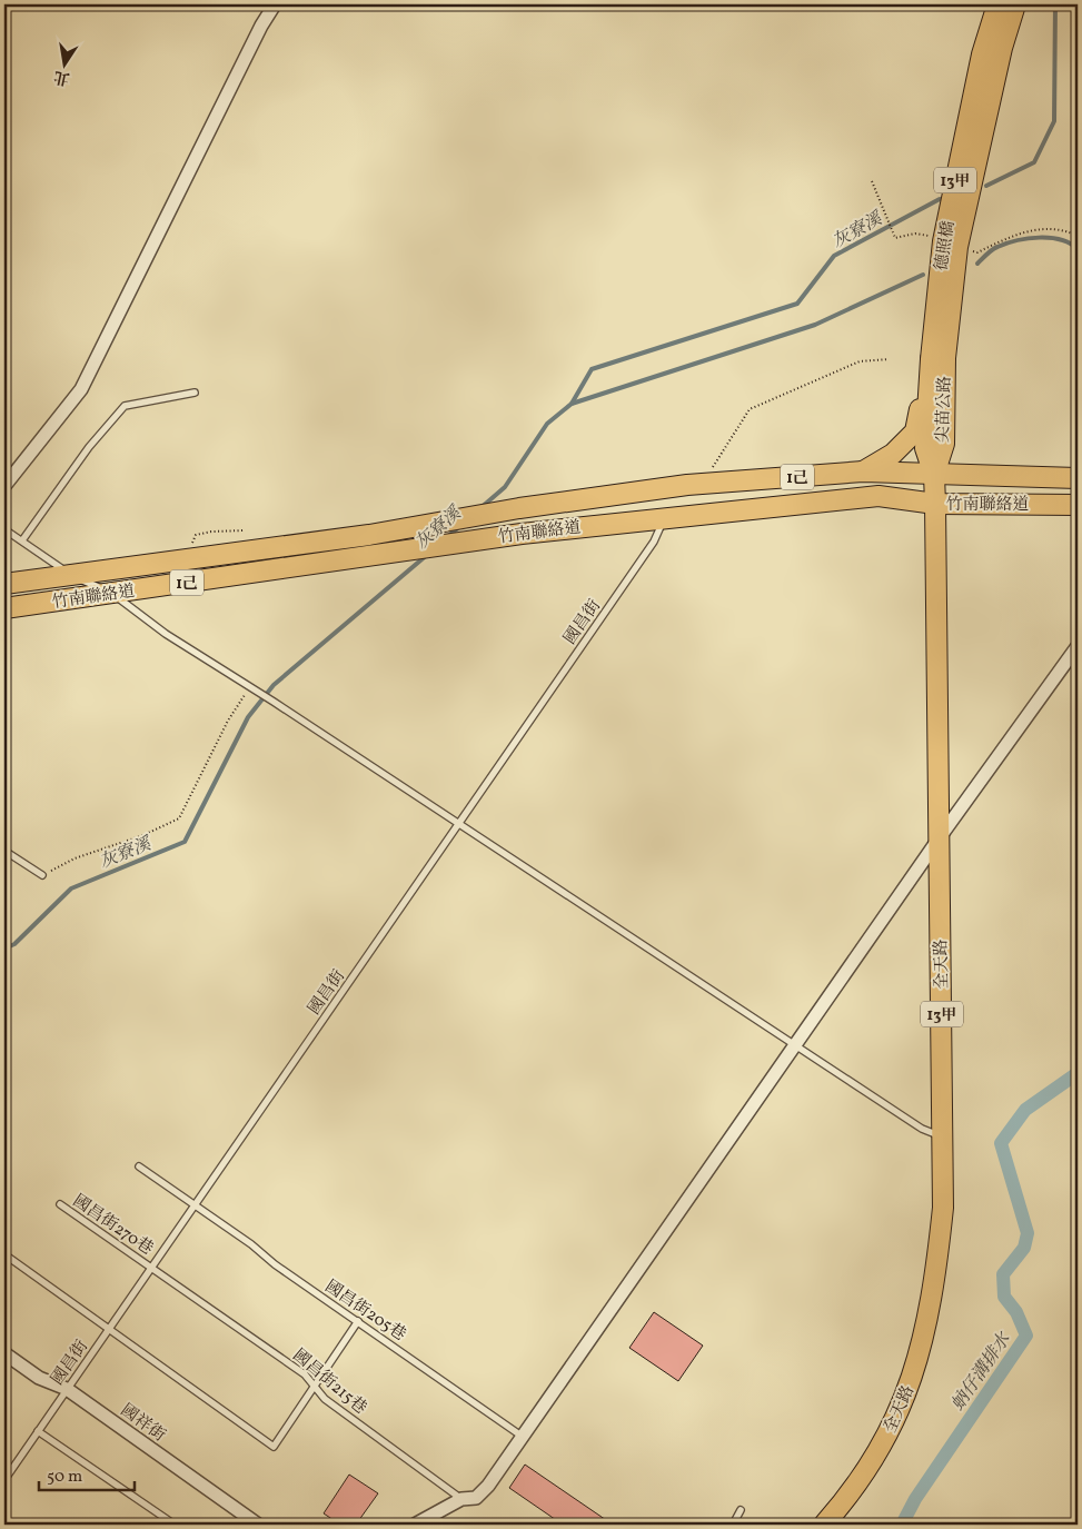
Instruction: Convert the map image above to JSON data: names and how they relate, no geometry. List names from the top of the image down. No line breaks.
{"streets":{"main road":["13甲","德照橋","尖苗公路","1己","竹南聯絡道","全天路"],"street":["國祥街"],"lane":["國昌街","國昌街270巷","國昌街205巷","國昌街215巷"]},"crossings":[["德照橋","尖苗公路"],["尖苗公路","竹南聯絡道"],["尖苗公路","全天路"],["竹南聯絡道","國昌街"],["竹南聯絡道","全天路"],["國昌街","國昌街270巷"],["國昌街","國昌街205巷"],["國昌街","國昌街215巷"],["國昌街","國祥街"],["國昌街270巷","國昌街215巷"]],"water":["灰寮溪","蚋仔溝排水"],"scale_bar":"50 m","north":"bottom"}
